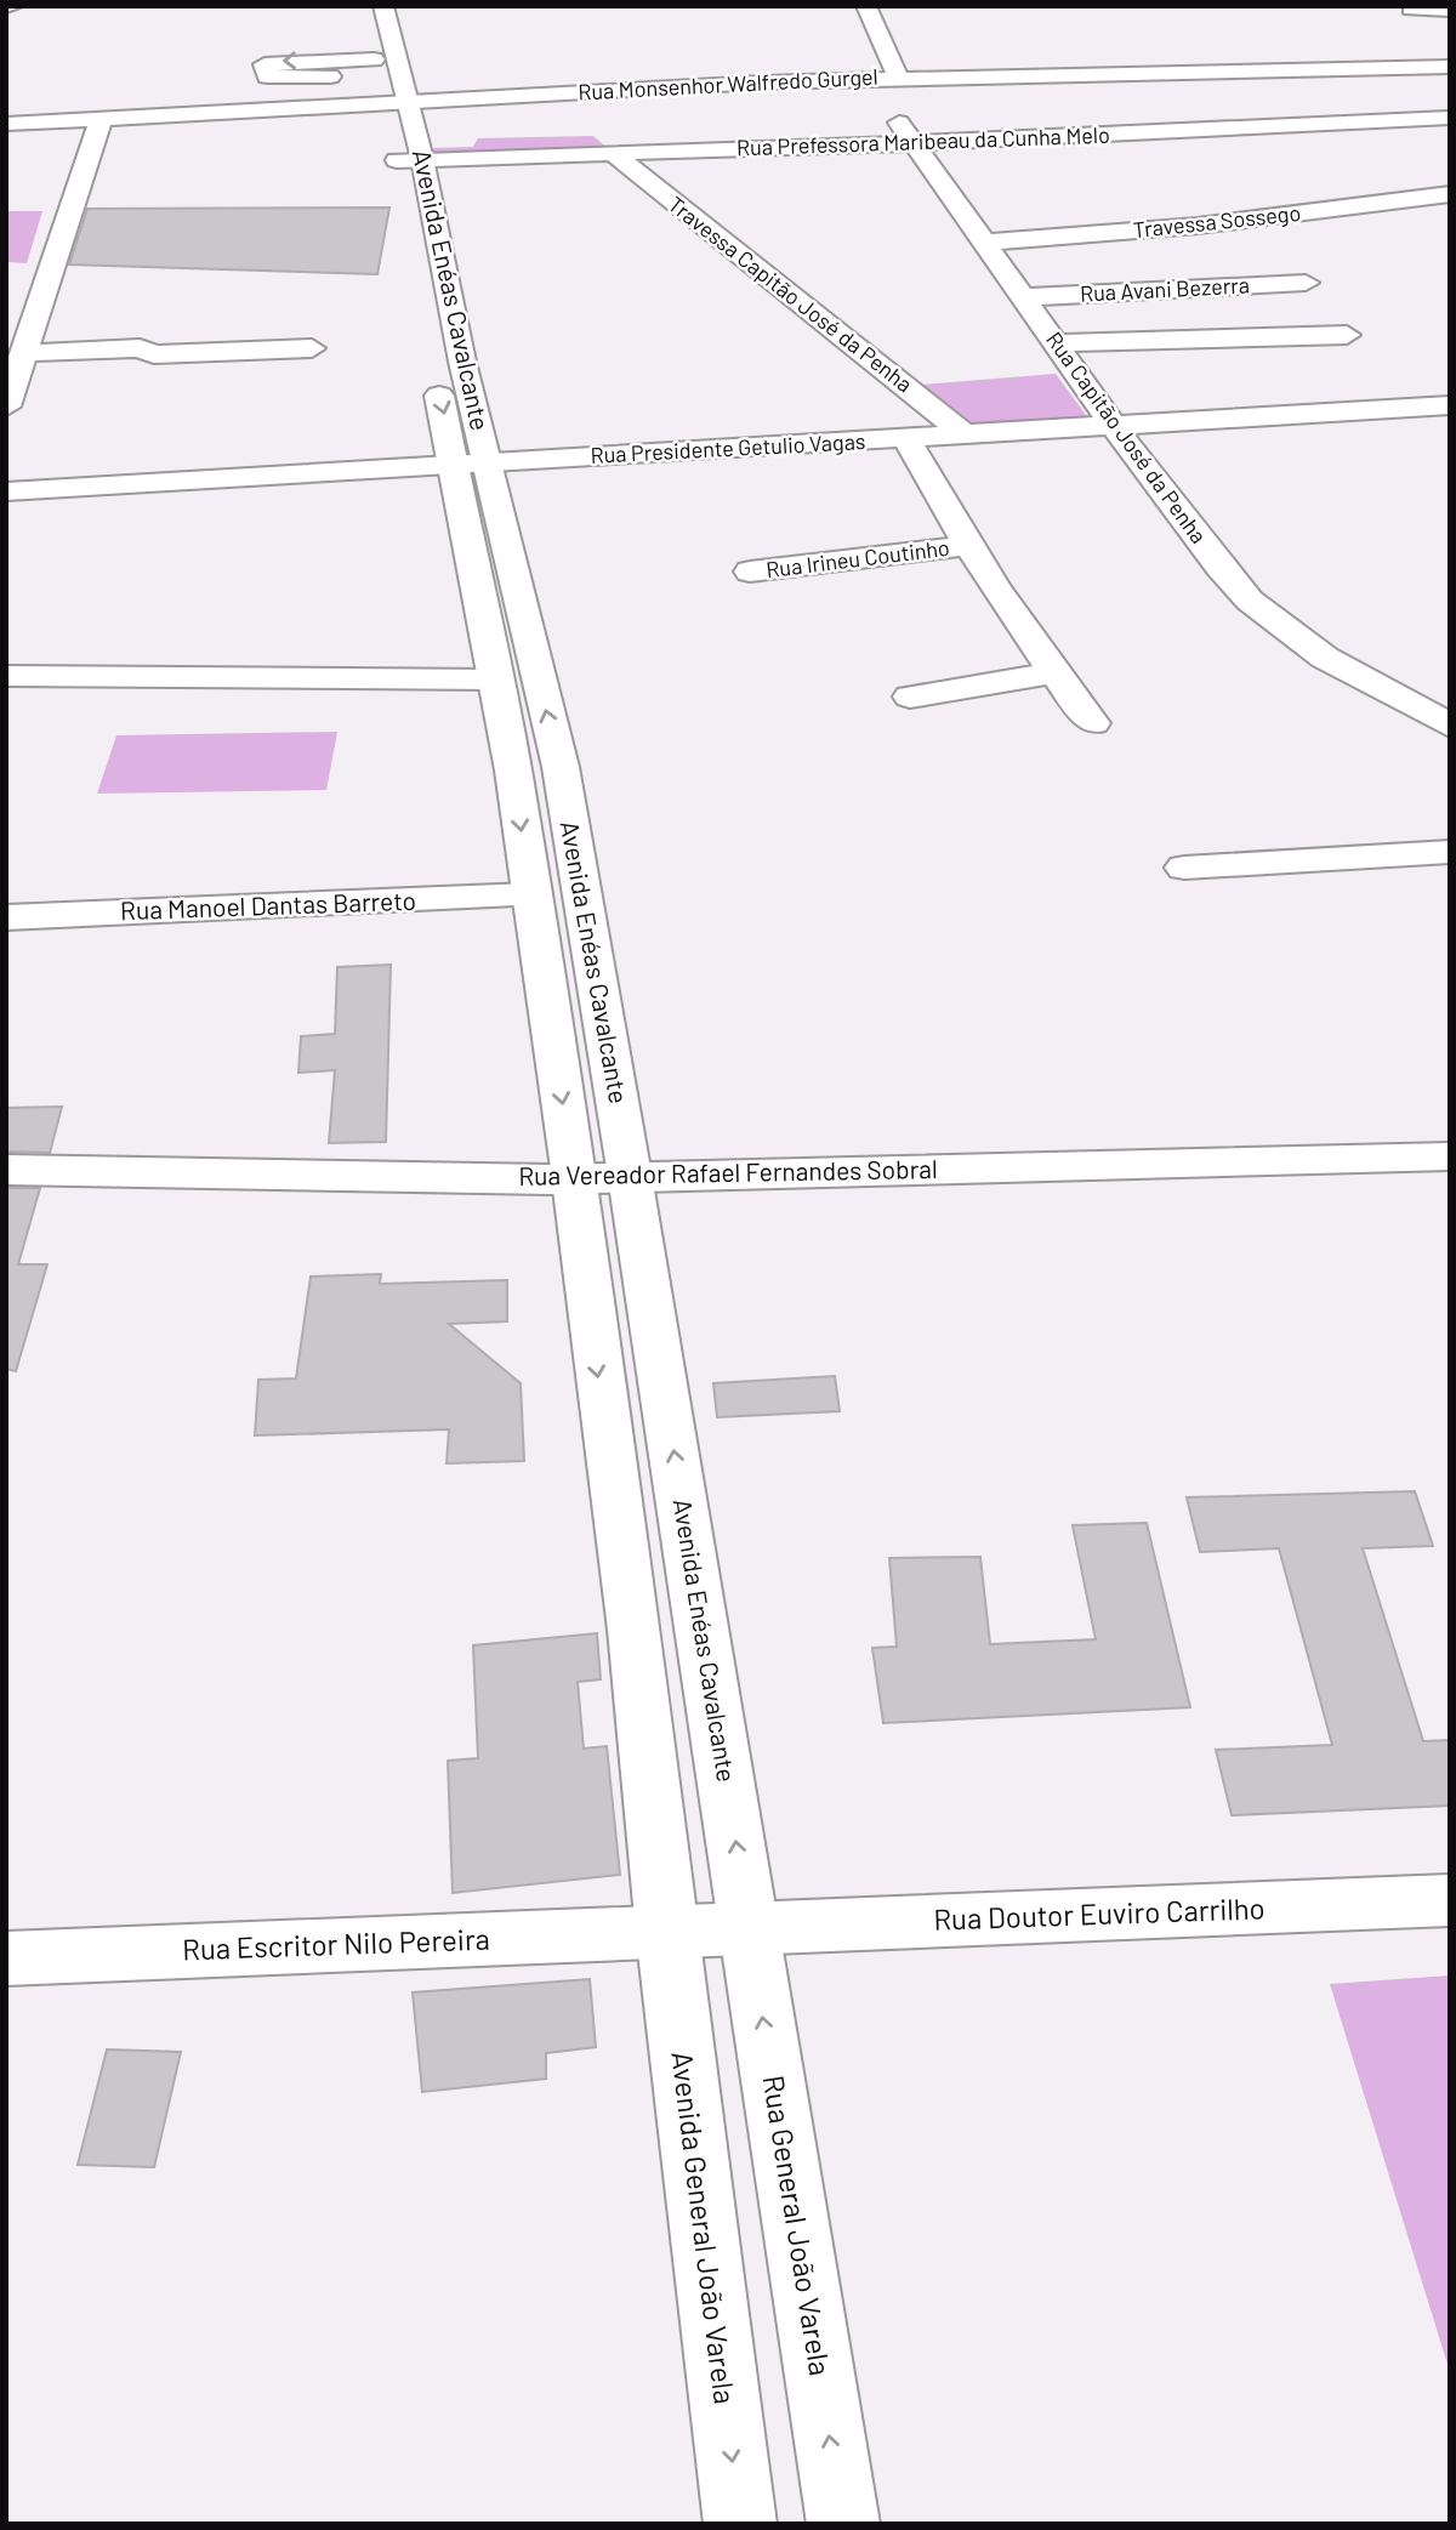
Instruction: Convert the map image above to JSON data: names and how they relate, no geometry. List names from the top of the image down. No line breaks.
{"streets":{"street":["Rua Monsenhor Walfredo Gurgel","Rua Prefessora Maribeau da Cunha Melo","Travessa Sossego","Avenida Enéas Cavalcante","Rua Avani Bezerra","Travessa Capitão José da Penha","Rua Capitão José da Penha","Rua Presidente Getulio Vagas","Rua Irineu Coutinho","Rua Manoel Dantas Barreto","Rua Vereador Rafael Fernandes Sobral","Rua Doutor Euviro Carrilho","Rua Escritor Nilo Pereira","Rua General João Varela","Avenida General João Varela"]},"crossings":[["Rua Monsenhor Walfredo Gurgel","Avenida Enéas Cavalcante"],["Rua Monsenhor Walfredo Gurgel","Rua Capitão José da Penha"],["Rua Prefessora Maribeau da Cunha Melo","Avenida Enéas Cavalcante"],["Rua Prefessora Maribeau da Cunha Melo","Travessa Capitão José da Penha"],["Rua Prefessora Maribeau da Cunha Melo","Rua Capitão José da Penha"],["Travessa Sossego","Rua Capitão José da Penha"],["Avenida Enéas Cavalcante","Rua Presidente Getulio Vagas"],["Avenida Enéas Cavalcante","Rua Manoel Dantas Barreto"],["Avenida Enéas Cavalcante","Rua Vereador Rafael Fernandes Sobral"],["Avenida Enéas Cavalcante","Rua Doutor Euviro Carrilho"],["Avenida Enéas Cavalcante","Rua Escritor Nilo Pereira"],["Avenida Enéas Cavalcante","Rua General João Varela"],["Avenida Enéas Cavalcante","Avenida General João Varela"],["Rua Avani Bezerra","Rua Capitão José da Penha"],["Travessa Capitão José da Penha","Rua Presidente Getulio Vagas"],["Rua Capitão José da Penha","Rua Presidente Getulio Vagas"],["Rua Doutor Euviro Carrilho","Rua Escritor Nilo Pereira"],["Rua Doutor Euviro Carrilho","Rua General João Varela"],["Rua Doutor Euviro Carrilho","Avenida General João Varela"],["Rua Escritor Nilo Pereira","Avenida General João Varela"]],"one_way":["Rua General João Varela","Avenida General João Varela"]}
